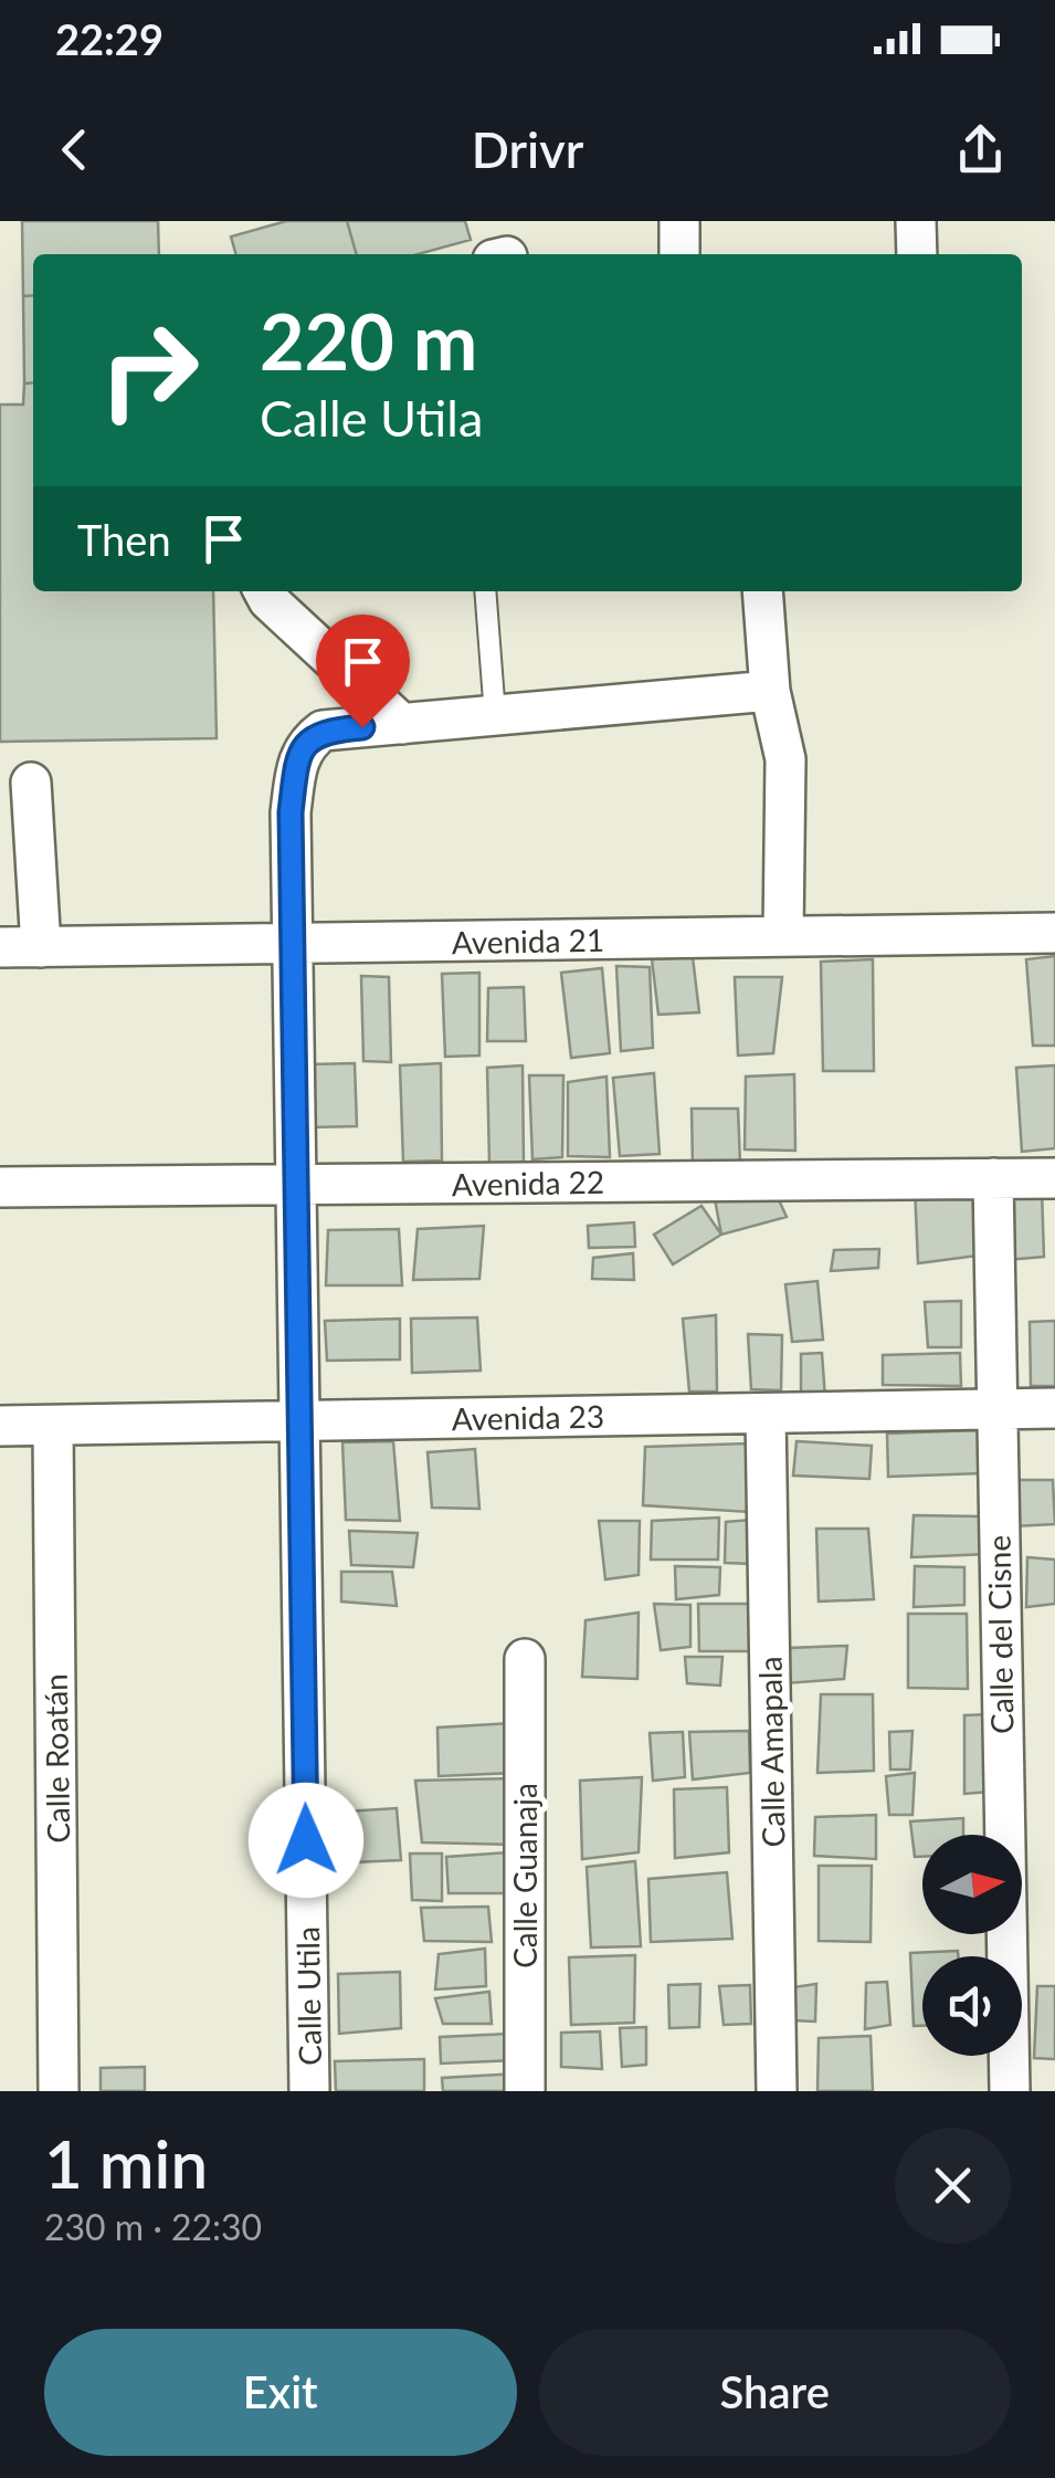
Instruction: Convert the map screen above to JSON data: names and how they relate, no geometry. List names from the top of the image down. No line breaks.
{"streets":{"street":["Avenida 21","Avenida 22","Avenida 23","Calle del Cisne","Calle Amapala","Calle Roatán","Calle Guanaja","Calle Utila"]},"crossings":[["Avenida 21","Calle Utila"],["Avenida 22","Calle del Cisne"],["Avenida 22","Calle Utila"],["Avenida 23","Calle del Cisne"],["Avenida 23","Calle Amapala"],["Avenida 23","Calle Roatán"],["Avenida 23","Calle Utila"]],"north":"right","page":{"status":"22:29","header":"Drivr","turn":["220 m","Calle Utila"],"then":"Then","heading":["1 min","230 m · 22:30"],"buttons":["Exit","Share"]}}
